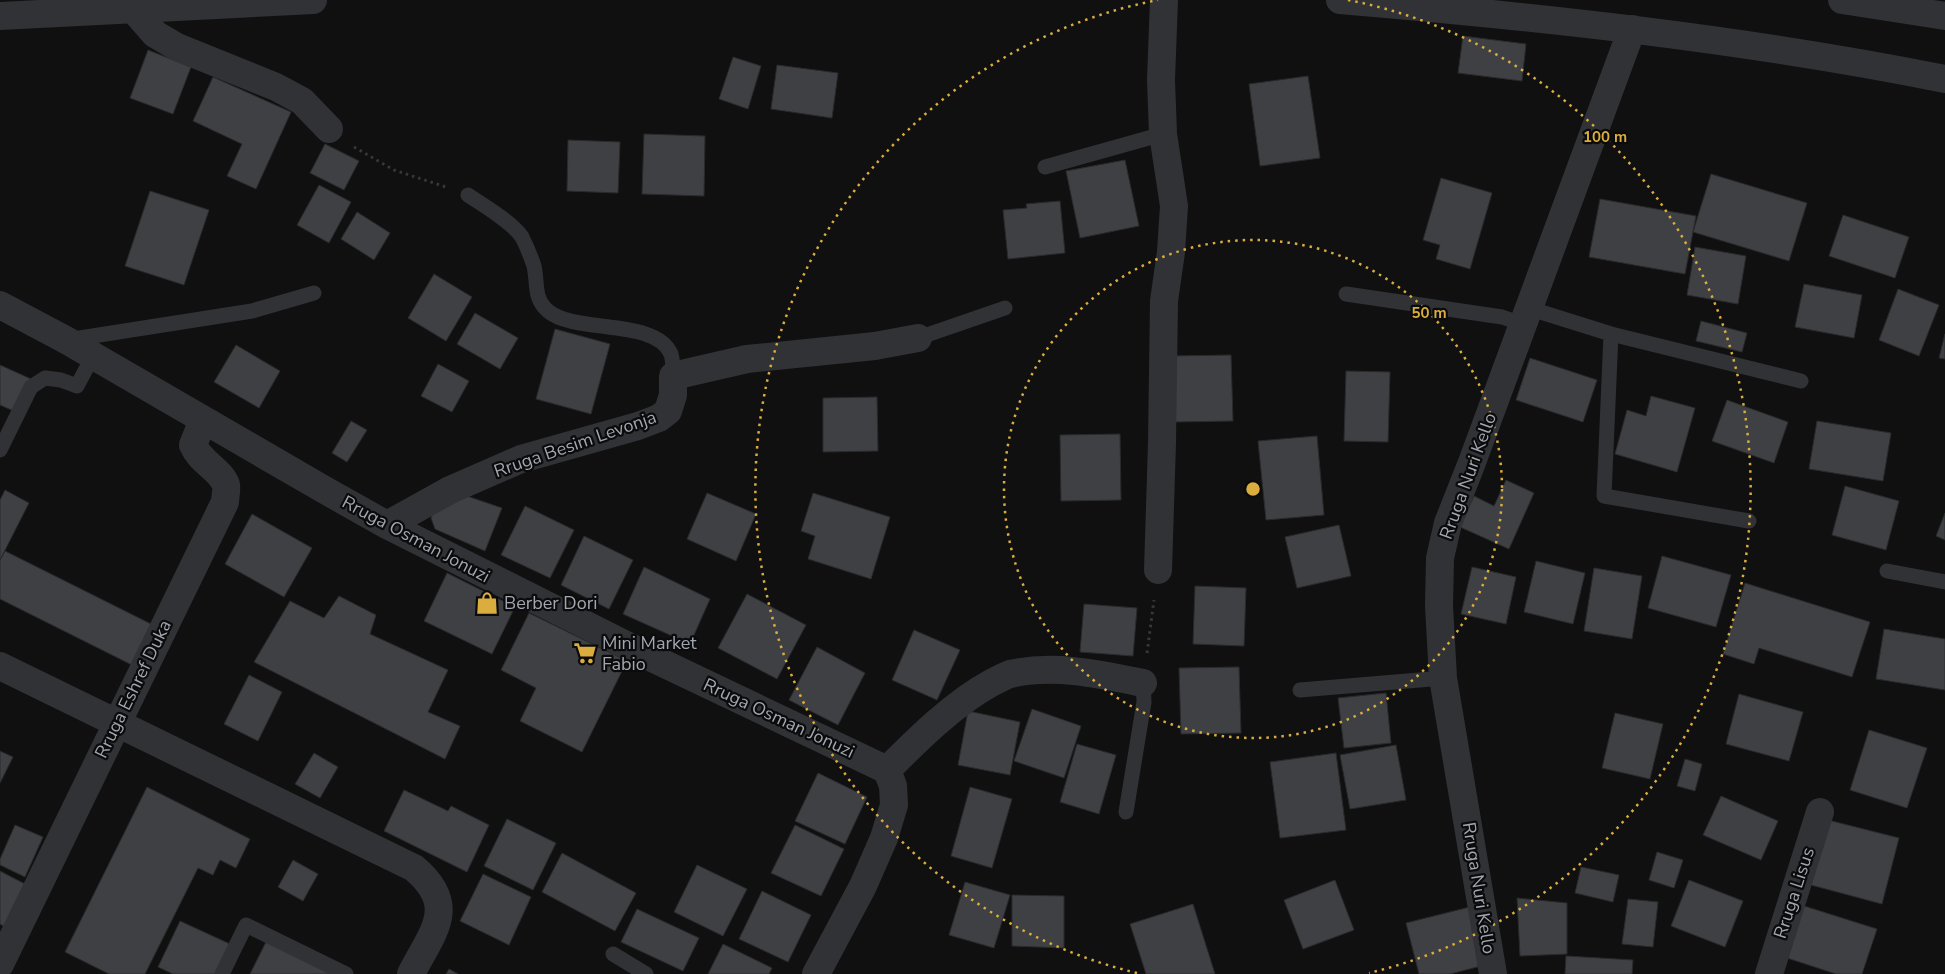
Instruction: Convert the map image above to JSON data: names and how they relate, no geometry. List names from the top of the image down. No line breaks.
{"streets":{"street":["Rruga Besim Levonja","Rruga Nuri Kello","Rruga Osman Jonuzi","Rruga Eshref Duka","Rruga Lisus"]},"crossings":[["Rruga Besim Levonja","Rruga Osman Jonuzi"],["Rruga Osman Jonuzi","Rruga Eshref Duka"]],"places":{"shop":["Berber Dori"],"supermarket":["Mini Market Fabio"]},"rings":["100 m","50 m"]}
